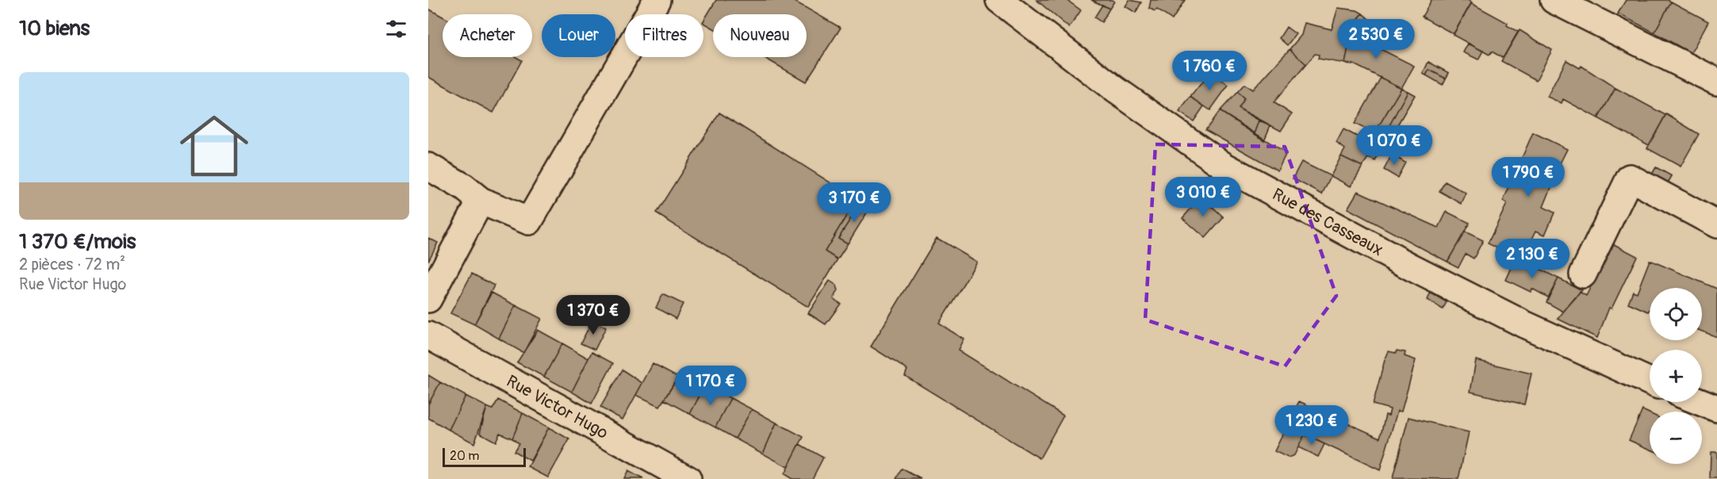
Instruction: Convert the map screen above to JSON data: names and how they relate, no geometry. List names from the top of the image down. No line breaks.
{"streets":{"street":["Rue des Casseaux","Rue Victor Hugo"]},"scale_bar":"20 m","page":{"heading":"10 biens","chip":["Acheter","Louer","Filtres","Nouveau"],"price":["2 530 €","1 760 €","1 070 €","1 790 €","3 010 €","3 170 €","2 130 €","1 370 €","1 170 €","1 230 €"],"list":[{"name":"1 370 €/mois","note":"2 pièces · 72 m² · Rue Victor Hugo"}],"map_buttons":["+","−"],"scale":"20 m"}}
